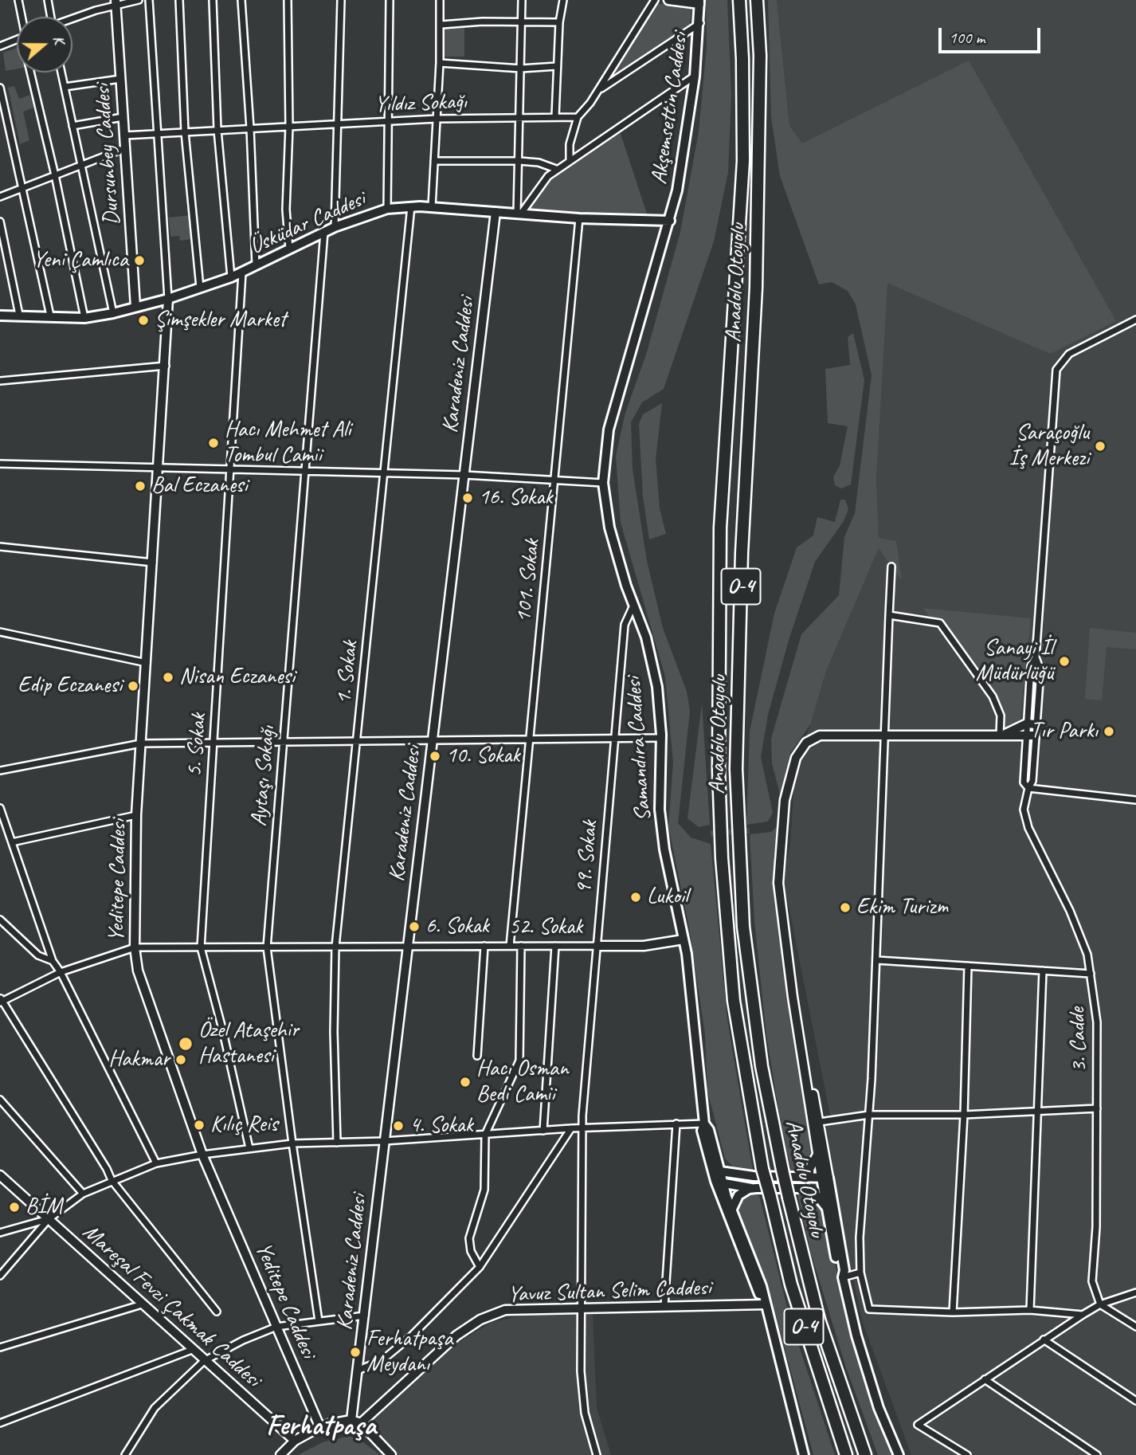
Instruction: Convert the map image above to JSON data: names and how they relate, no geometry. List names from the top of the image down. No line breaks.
{"streets":{"highway":["Anadolu Otoyolu","O-4"],"main road":["Akşemsettin Caddesi","Üsküdar Caddesi","Samandıra Caddesi"],"street":["Yıldız Sokağı","Dursunbey Caddesi","Karadeniz Caddesi","101. Sokak","1. Sokak","5. Sokak","Aytaşı Sokağı","99. Sokak","Yeditepe Caddesi","52. Sokak","3. Cadde","Yavuz Sultan Selim Caddesi","Mareşal Fevzi Çakmak Caddesi"]},"crossings":[["Yıldız Sokağı","Dursunbey Caddesi"],["Akşemsettin Caddesi","Üsküdar Caddesi"],["Akşemsettin Caddesi","Samandıra Caddesi"],["Dursunbey Caddesi","Üsküdar Caddesi"],["Üsküdar Caddesi","Karadeniz Caddesi"],["Üsküdar Caddesi","101. Sokak"],["Üsküdar Caddesi","1. Sokak"],["Üsküdar Caddesi","5. Sokak"],["Üsküdar Caddesi","Samandıra Caddesi"],["Üsküdar Caddesi","Aytaşı Sokağı"],["Üsküdar Caddesi","Yeditepe Caddesi"],["Karadeniz Caddesi","52. Sokak"],["101. Sokak","52. Sokak"],["Samandıra Caddesi","99. Sokak"],["Samandıra Caddesi","52. Sokak"],["Samandıra Caddesi","Yavuz Sultan Selim Caddesi"],["99. Sokak","52. Sokak"]],"districts":["Ferhatpaşa"],"places":["Yeni Çamlıca","Şimşekler Market","Hacı Mehmet Ali Tombul Camii","Saraçoğlu İş Merkezi","Bal Eczanesi","16. Sokak","Sanayi İl Müdürlüğü","Nisan Eczanesi","Edip Eczanesi","Tır Parkı","10. Sokak","Lukoil","Ekim Turizm","6. Sokak","Özel Ataşehir Hastanesi","Hakmar","Hacı Osman Bedi Camii","Kılıç Reis","4. Sokak","BİM","Ferhatpaşa Meydanı"],"scale_bar":"100 m","north":"right"}
